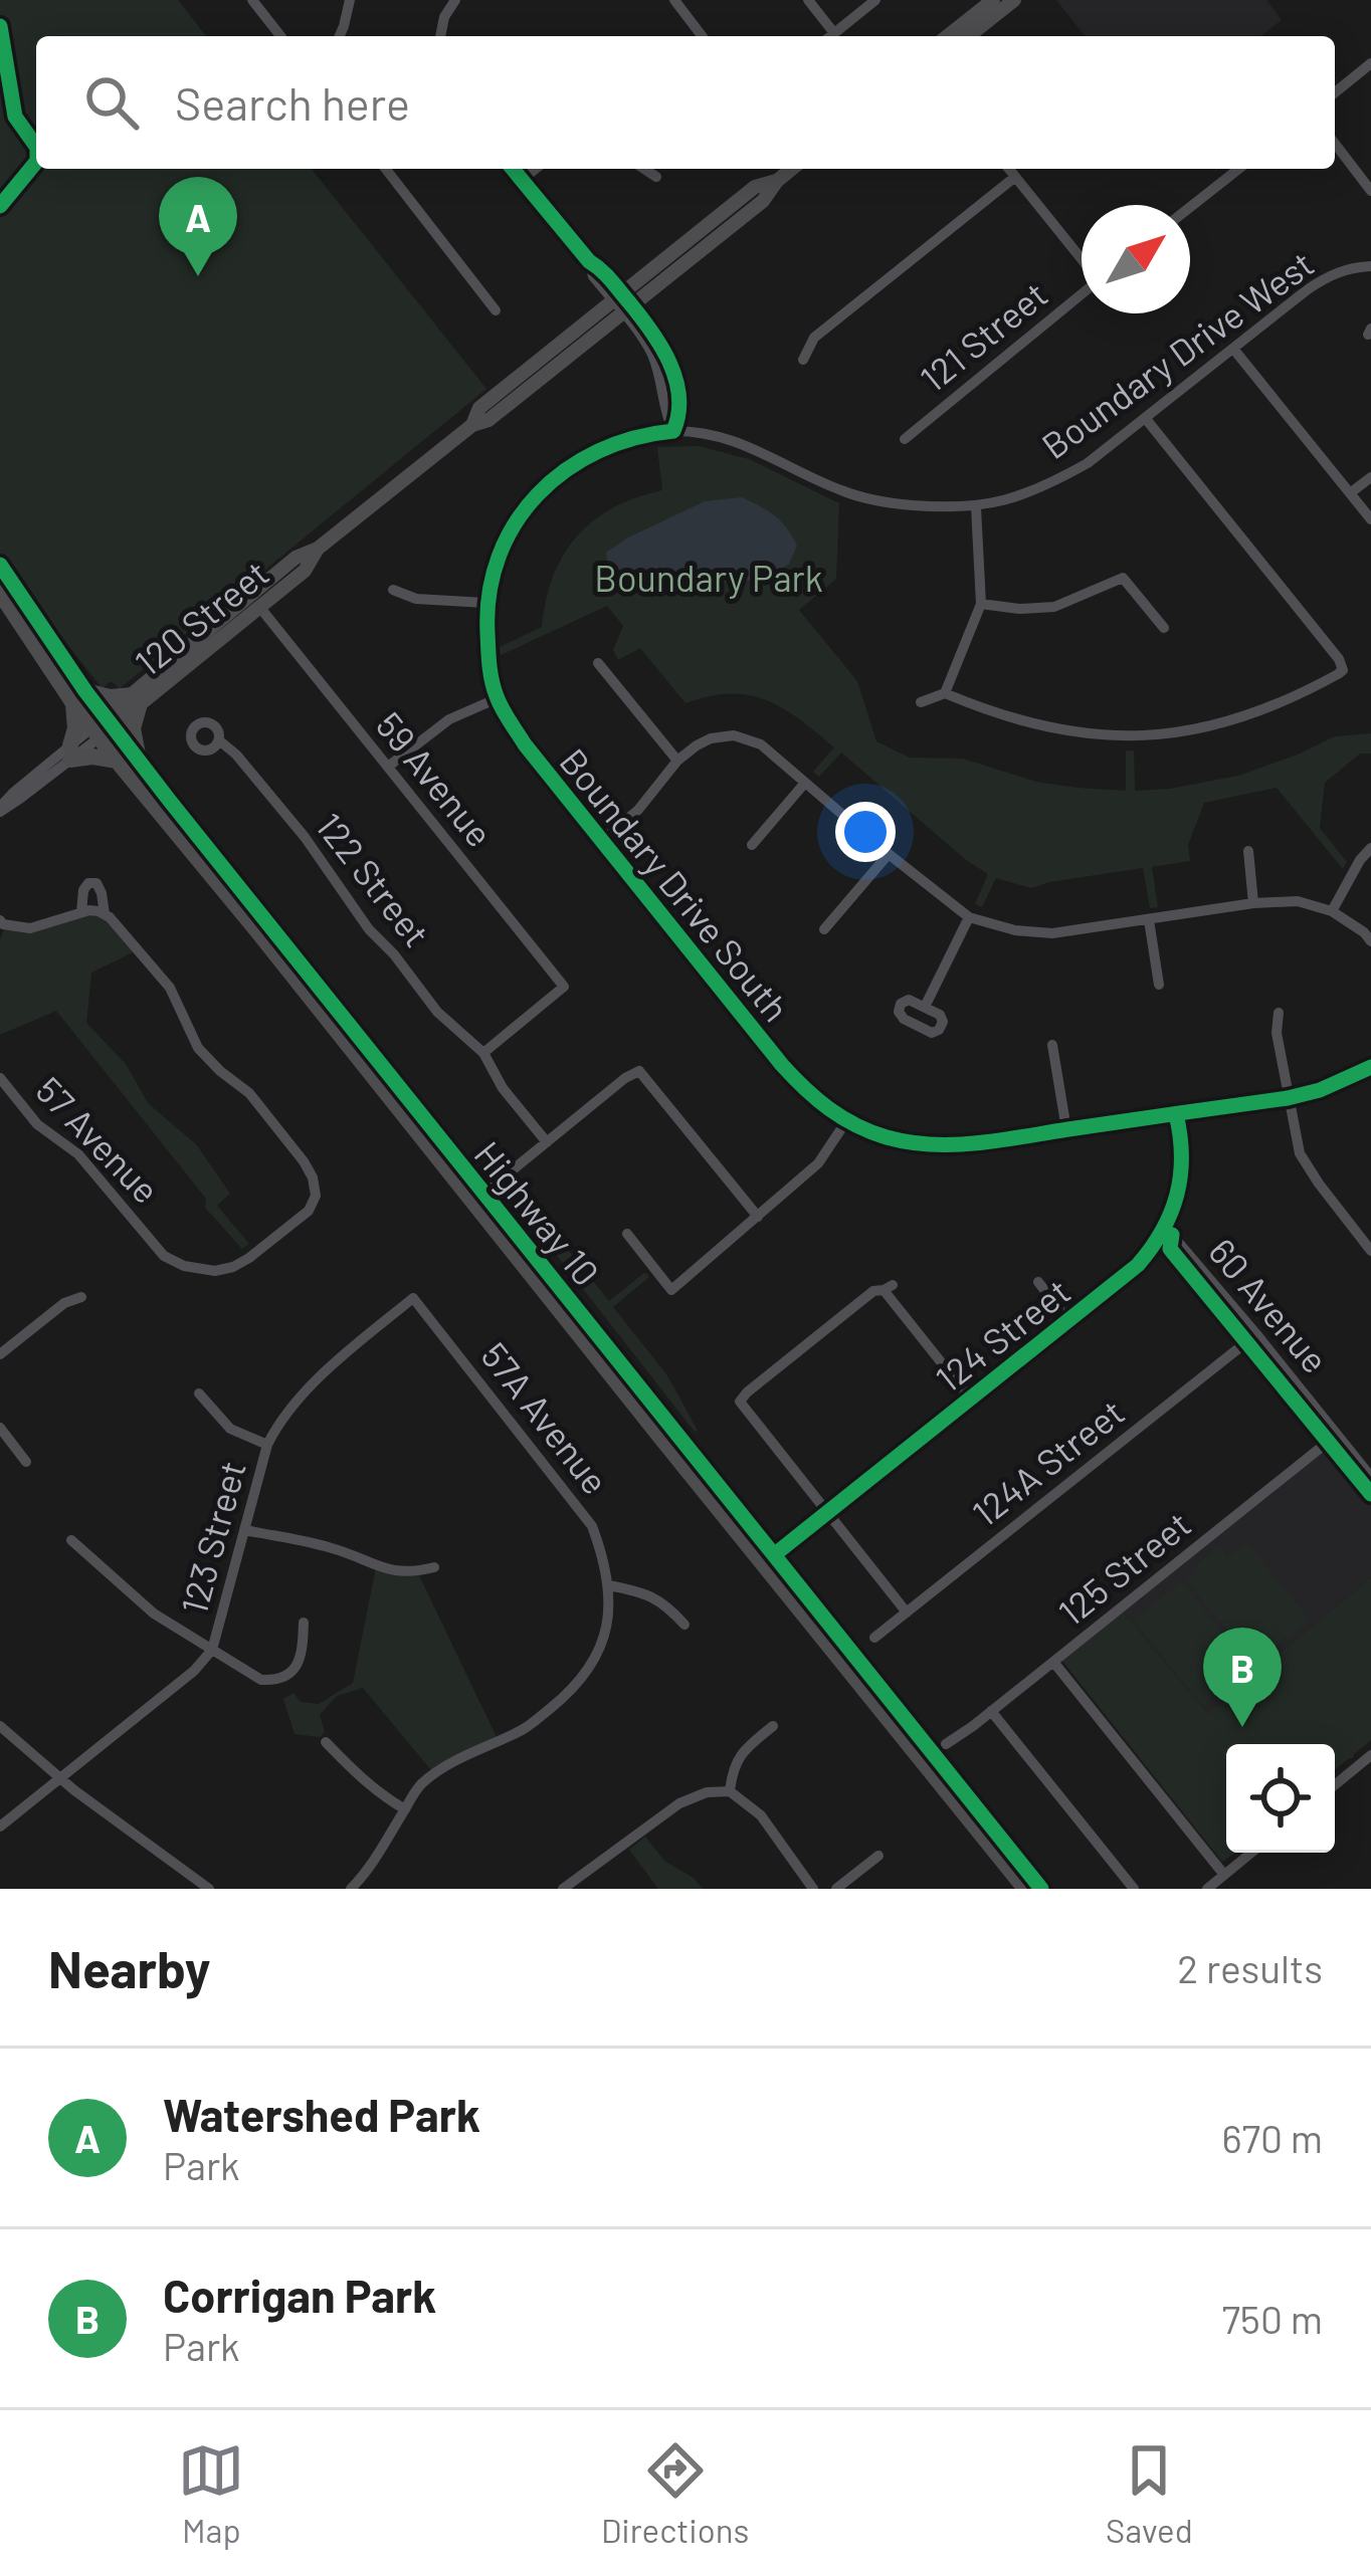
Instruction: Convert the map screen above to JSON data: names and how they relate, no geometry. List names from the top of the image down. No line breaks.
{"streets":{"highway":["Highway 10"],"main road":["120 Street"],"street":["121 Street","Boundary Drive West","59 Avenue","122 Street","Boundary Drive South","57 Avenue","60 Avenue","124 Street","57A Avenue","124A Street","123 Street","125 Street"]},"crossings":[["Boundary Drive West","Boundary Drive South"],["120 Street","59 Avenue"],["120 Street","Highway 10"],["59 Avenue","122 Street"],["Boundary Drive South","124 Street"],["Highway 10","124 Street"],["60 Avenue","124 Street"],["60 Avenue","124A Street"],["60 Avenue","125 Street"],["57A Avenue","123 Street"]],"parks":["Boundary Park"],"north":"top right","page":{"search":"Search here","pins":["A","B"],"heading":["Nearby","2 results"],"list":[{"mark":"A","name":"Watershed Park","note":"Park","value":"670 m"},{"mark":"B","name":"Corrigan Park","note":"Park","value":"750 m"}],"nav":["Map","Directions","Saved"]}}
